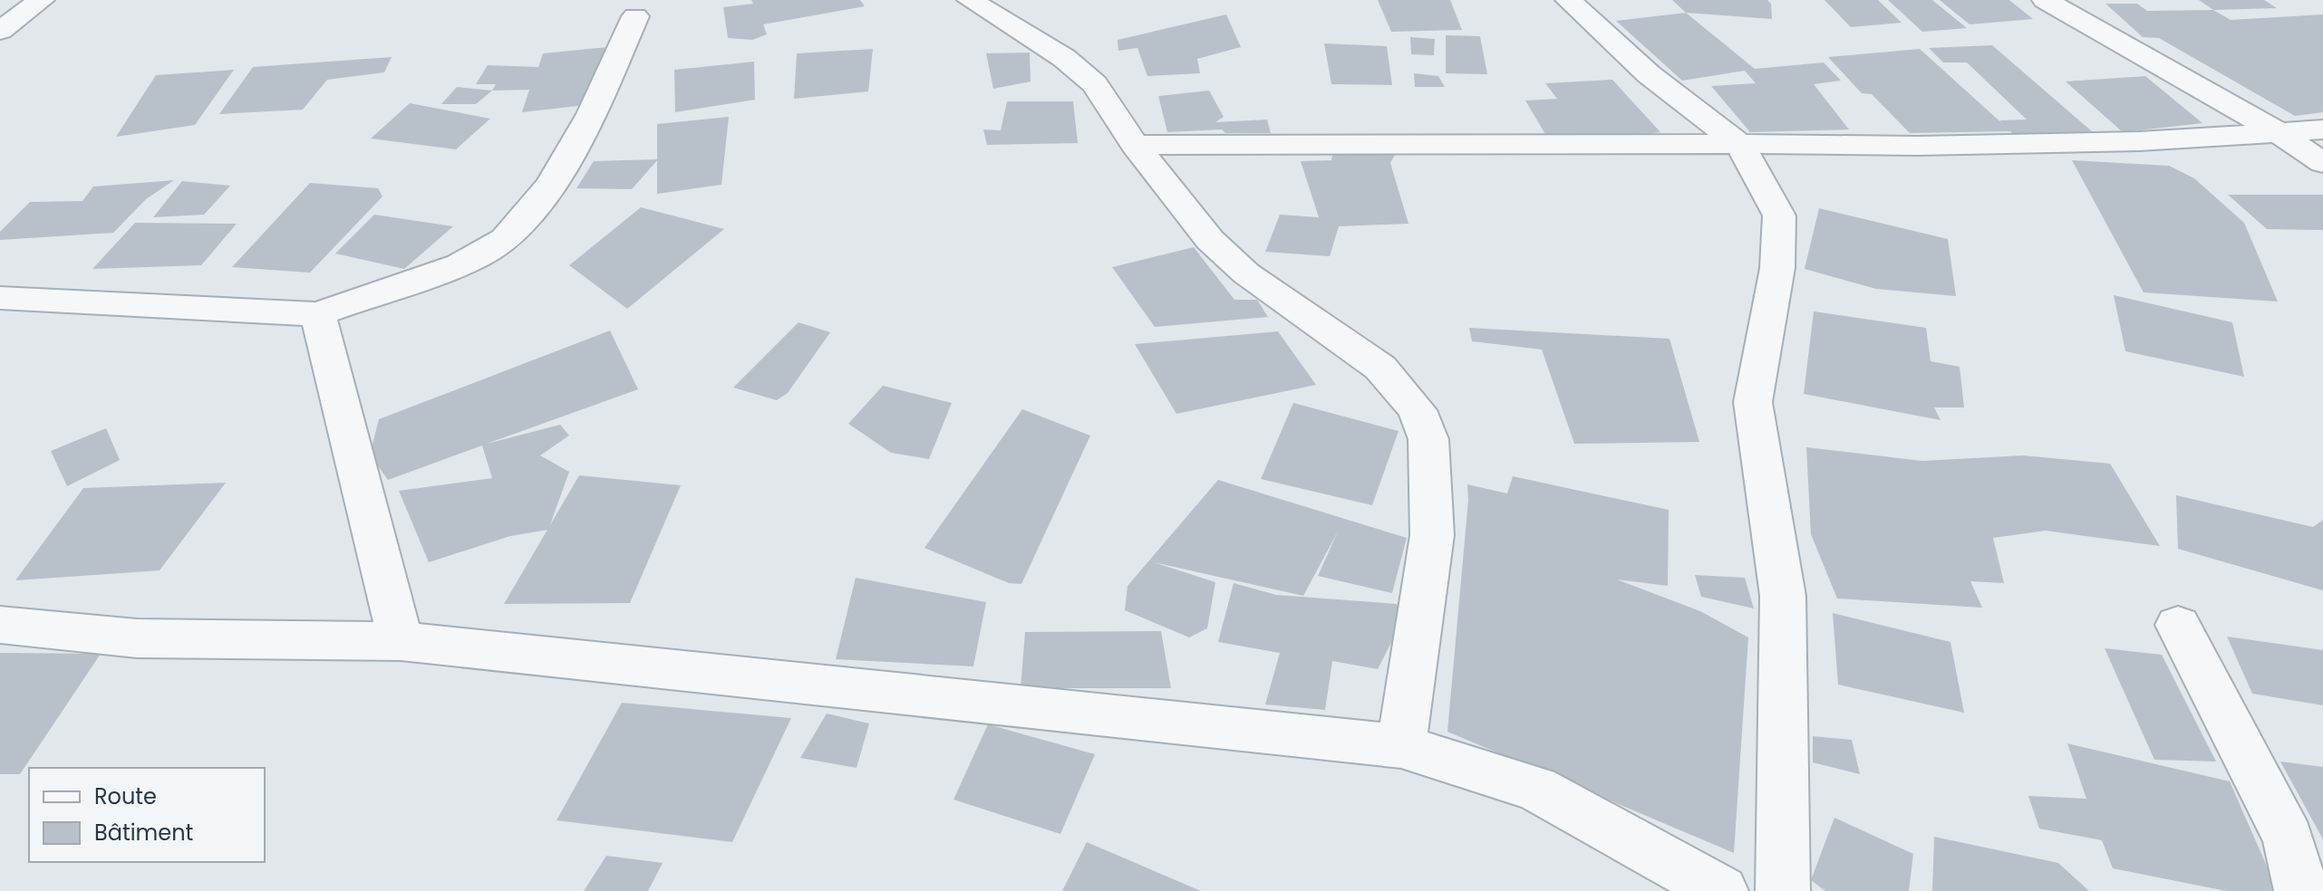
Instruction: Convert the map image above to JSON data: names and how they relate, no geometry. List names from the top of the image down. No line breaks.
{"legend":["Route","Bâtiment"]}
